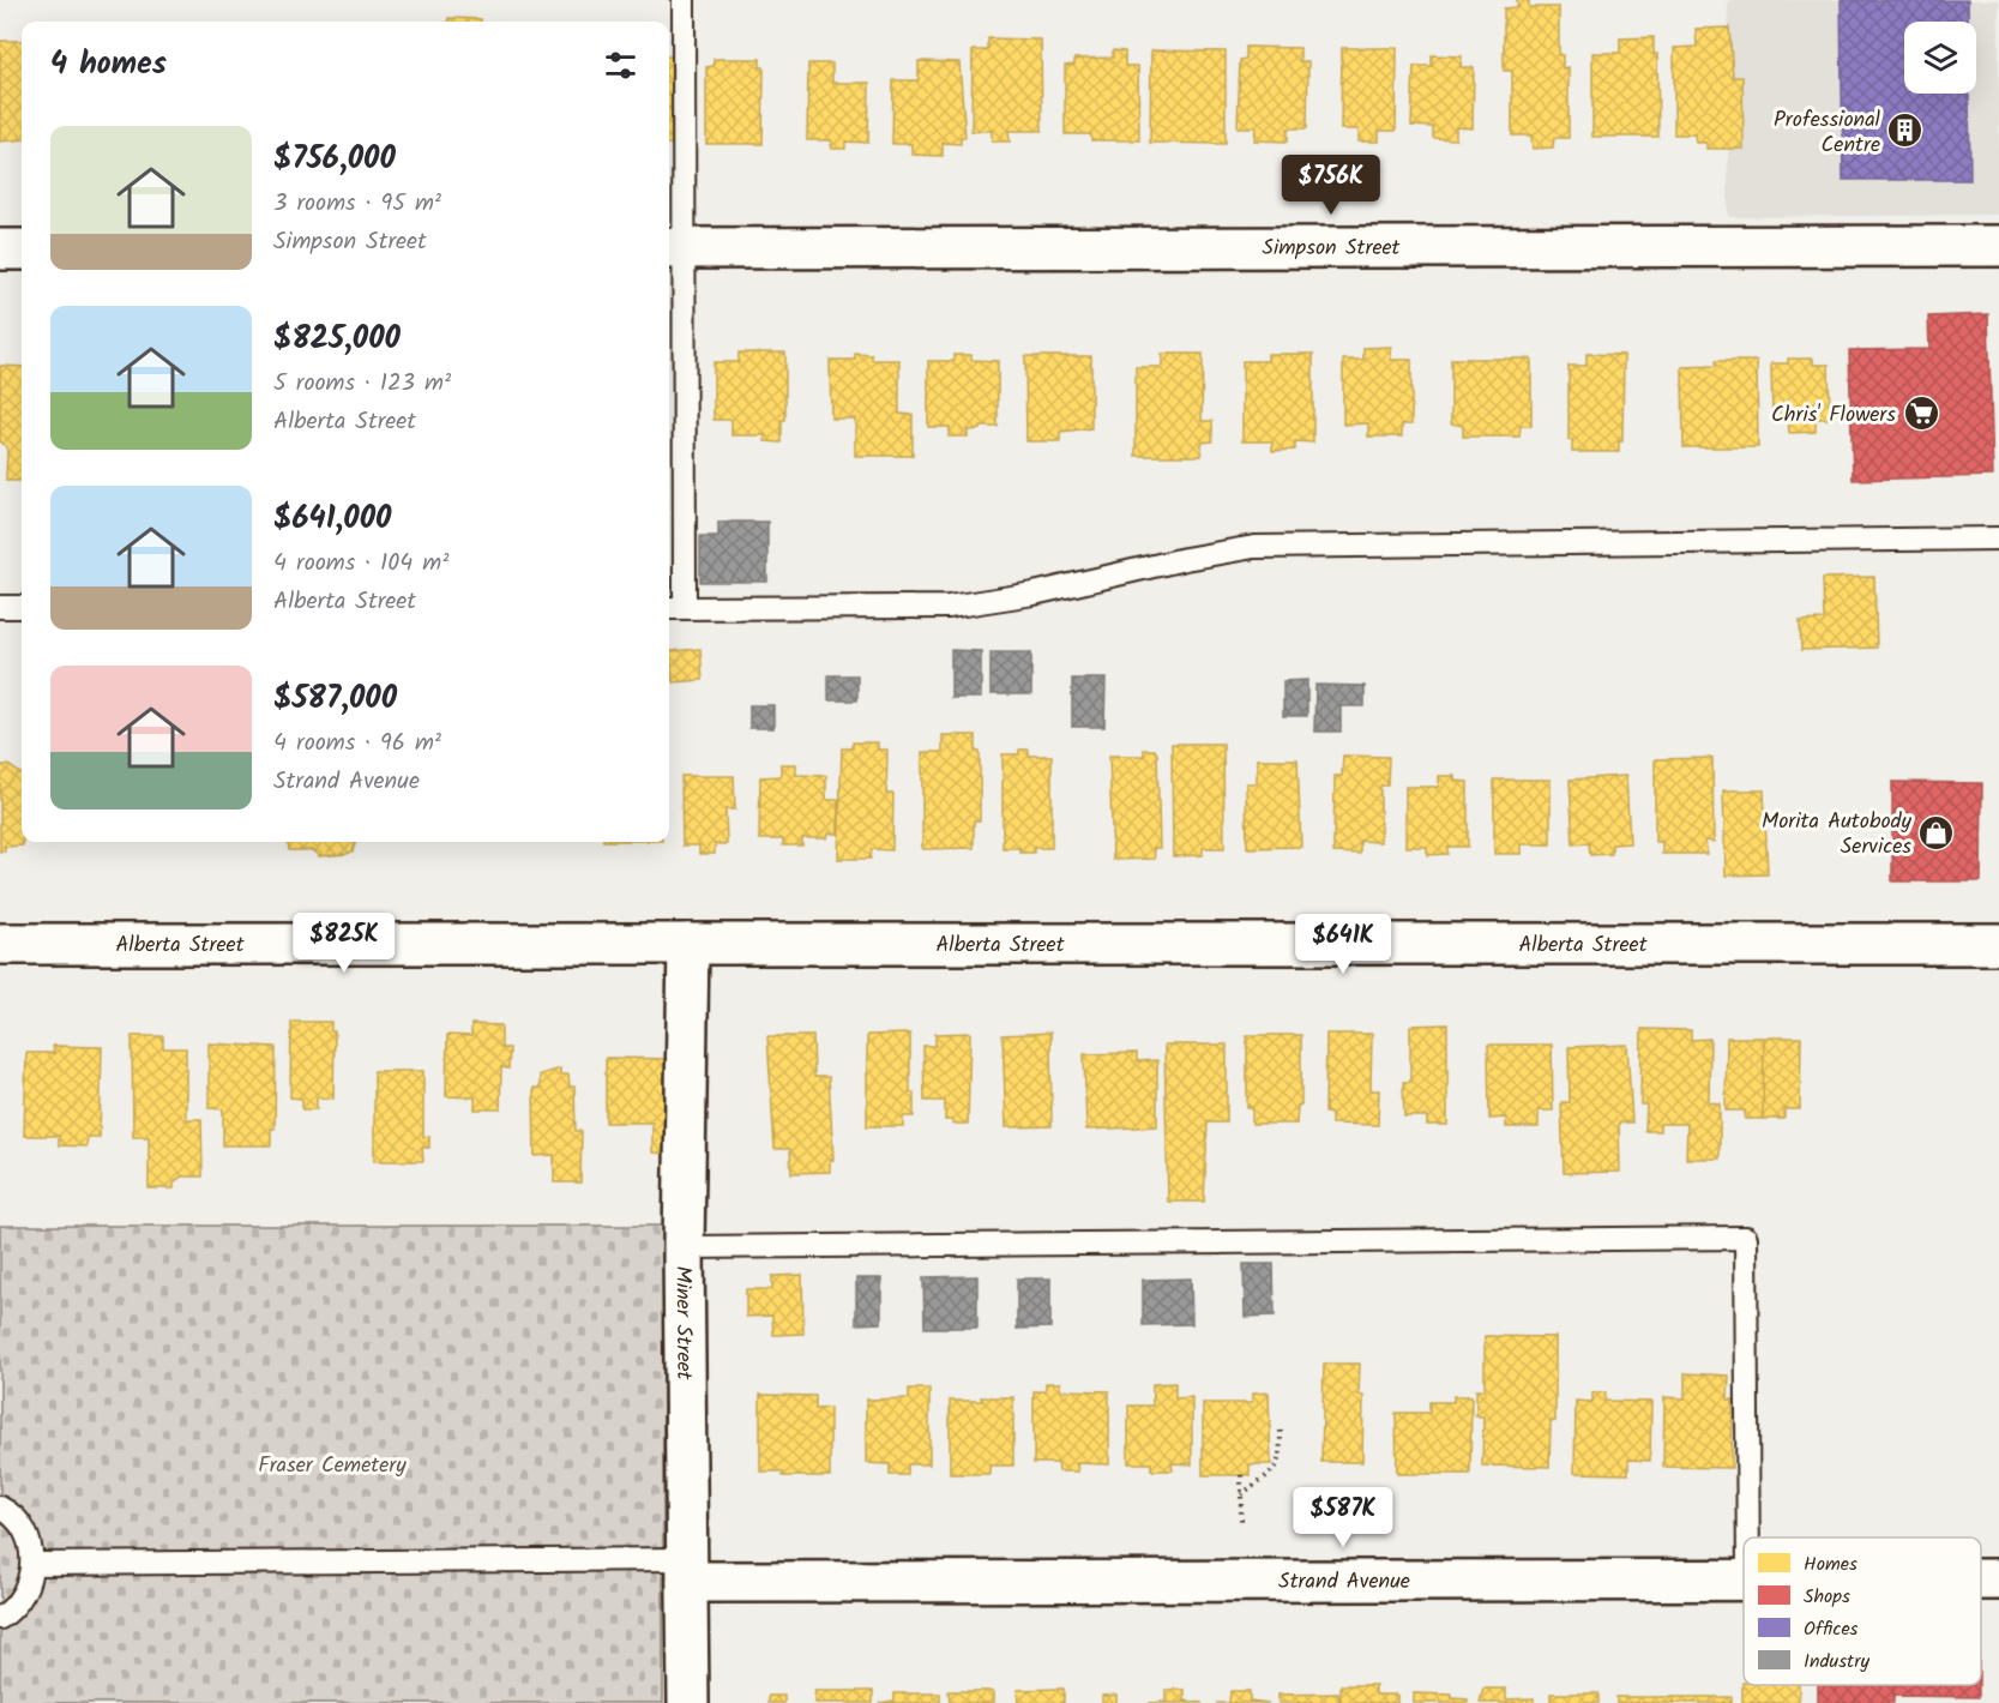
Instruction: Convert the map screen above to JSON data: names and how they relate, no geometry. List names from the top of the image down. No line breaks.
{"streets":{"street":["Simpson Street","Alberta Street","Miner Street","Strand Avenue"]},"crossings":[["Alberta Street","Miner Street"],["Miner Street","Strand Avenue"]],"parks":["Fraser Cemetery"],"places":{"building":["Professional Centre"],"supermarket":["Chris' Flowers"],"shop":["Morita Autobody Services"]},"legend":["Homes","Shops","Offices","Industry"],"page":{"heading":"4 homes","list":[{"name":"$756,000","note":"3 rooms · 95 m² · Simpson Street"},{"name":"$825,000","note":"5 rooms · 123 m² · Alberta Street"},{"name":"$641,000","note":"4 rooms · 104 m² · Alberta Street"},{"name":"$587,000","note":"4 rooms · 96 m² · Strand Avenue"}],"price":["$756K","$825K","$641K","$587K"]}}
